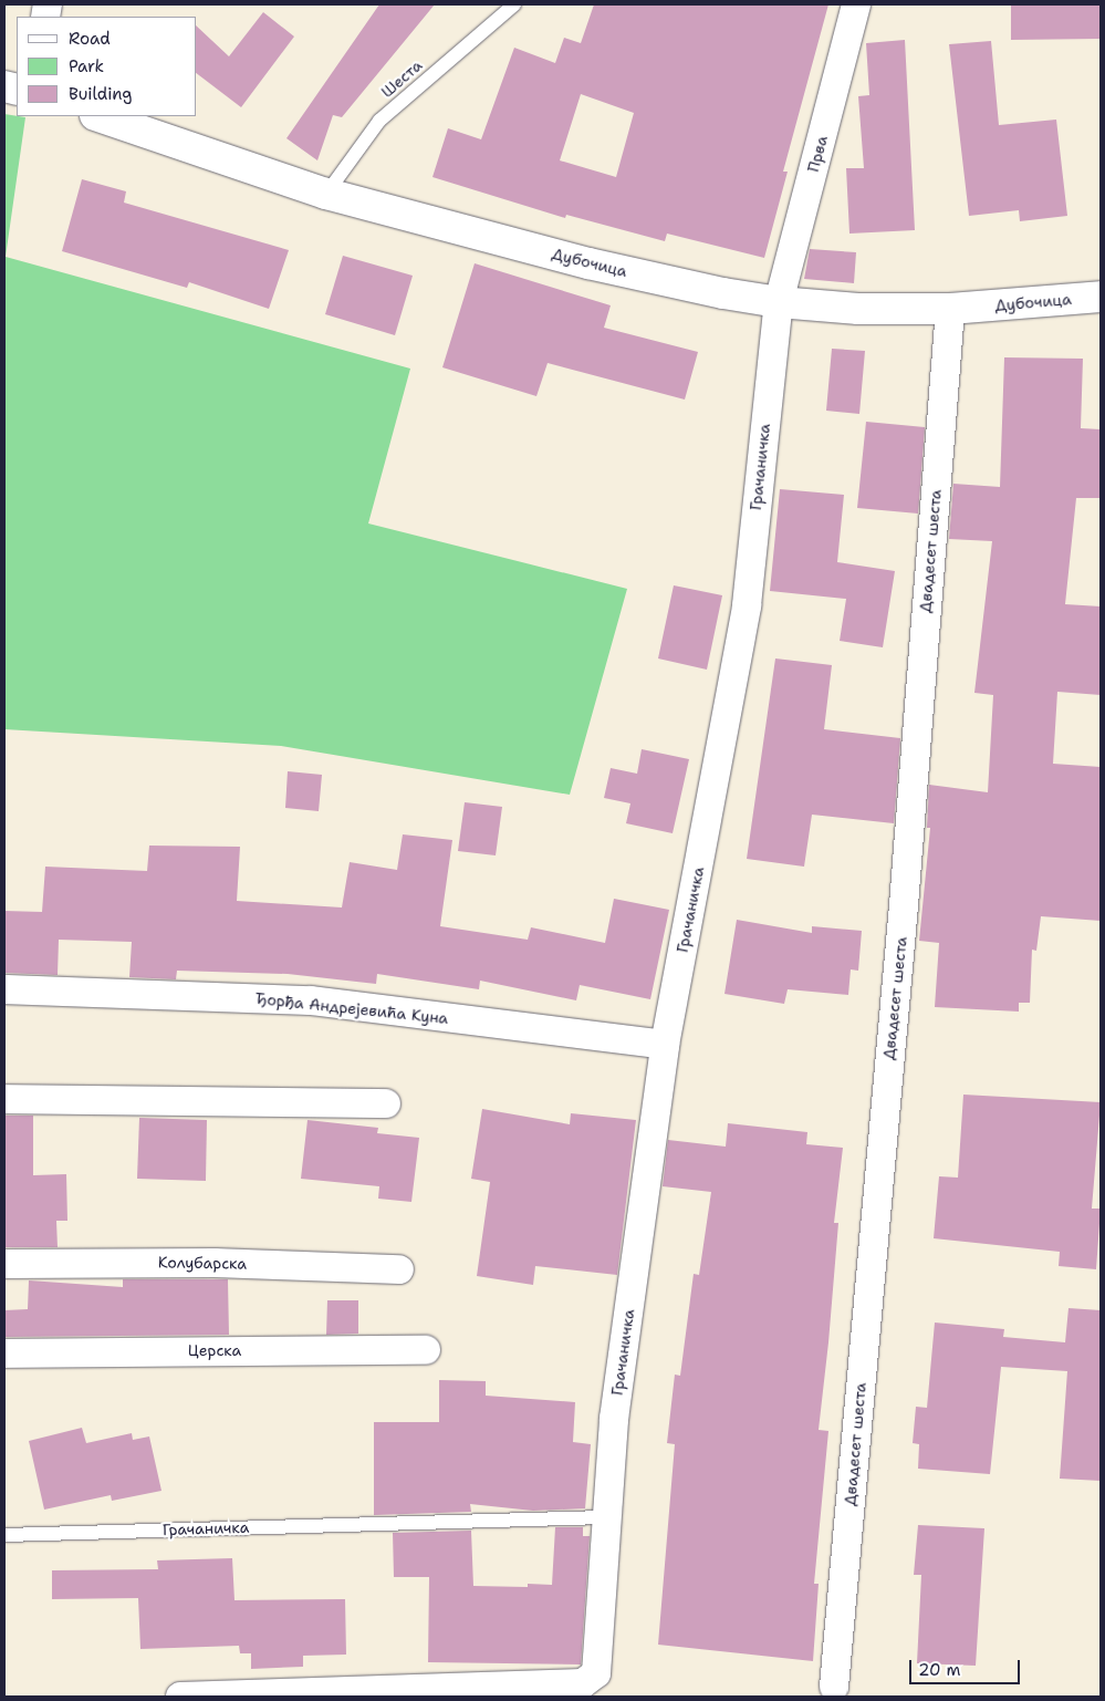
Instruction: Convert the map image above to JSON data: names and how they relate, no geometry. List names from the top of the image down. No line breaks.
{"streets":{"street":["Прва","Дубочица","Грачаничка","Двадесет шеста","Ђорђа Андрејевића Куна","Колубарска","Церска"],"lane":["Шеста"]},"crossings":[["Шеста","Дубочица"],["Прва","Дубочица"],["Прва","Грачаничка"],["Дубочица","Грачаничка"],["Дубочица","Двадесет шеста"],["Грачаничка","Ђорђа Андрејевића Куна"]],"legend":["Road","Park","Building"],"scale_bar":"20 m"}
